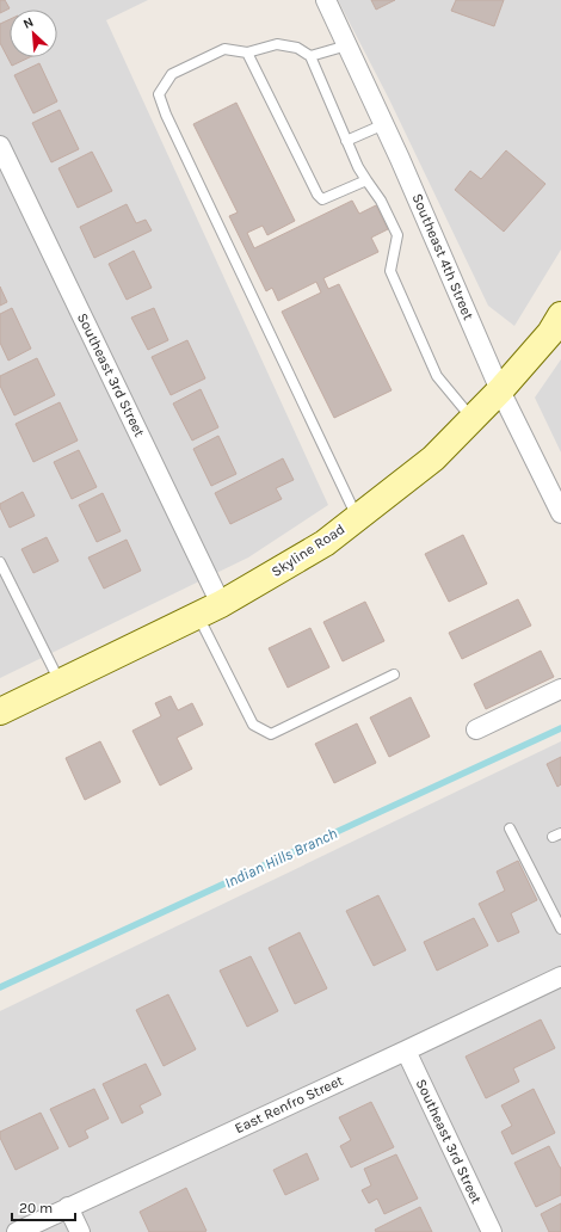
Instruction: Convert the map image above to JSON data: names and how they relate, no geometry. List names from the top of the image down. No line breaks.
{"streets":{"street":["Southeast 4th Street","Southeast 3rd Street","Skyline Road","East Renfro Street"]},"crossings":[["Southeast 4th Street","Skyline Road"],["Southeast 3rd Street","Skyline Road"],["Southeast 3rd Street","East Renfro Street"]],"water":["Indian Hills Branch"],"scale_bar":"20 m","north":"top left"}
